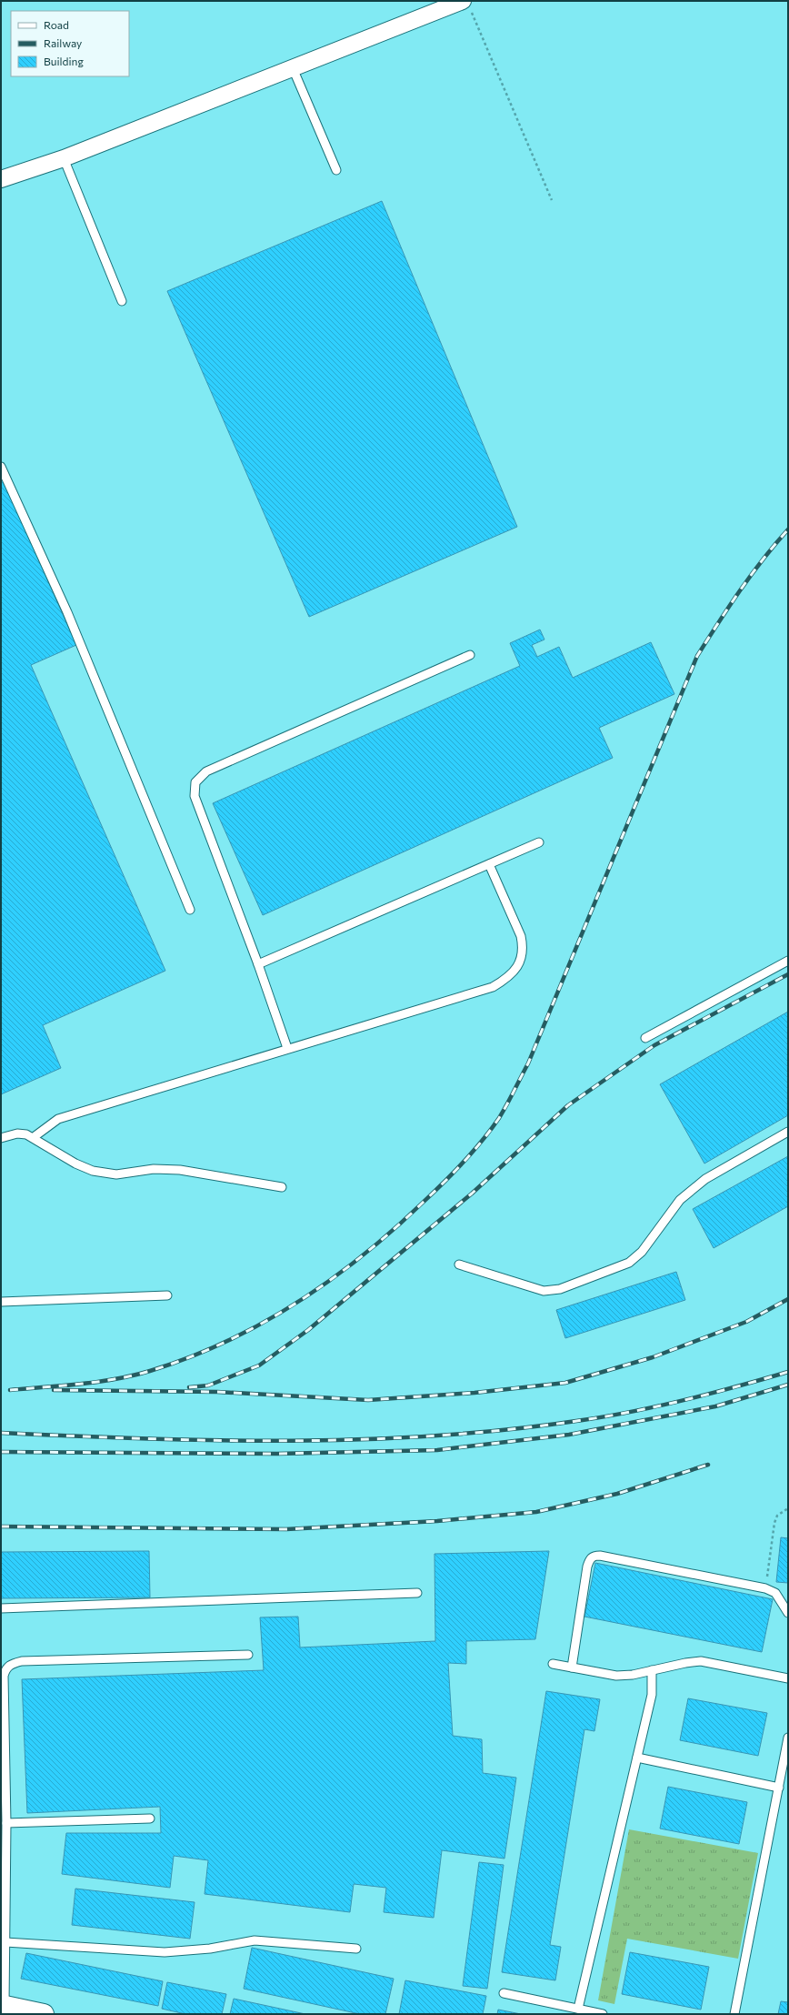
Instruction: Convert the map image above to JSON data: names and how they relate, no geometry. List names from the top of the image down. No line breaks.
{"legend":["Road","Railway","Building"]}
